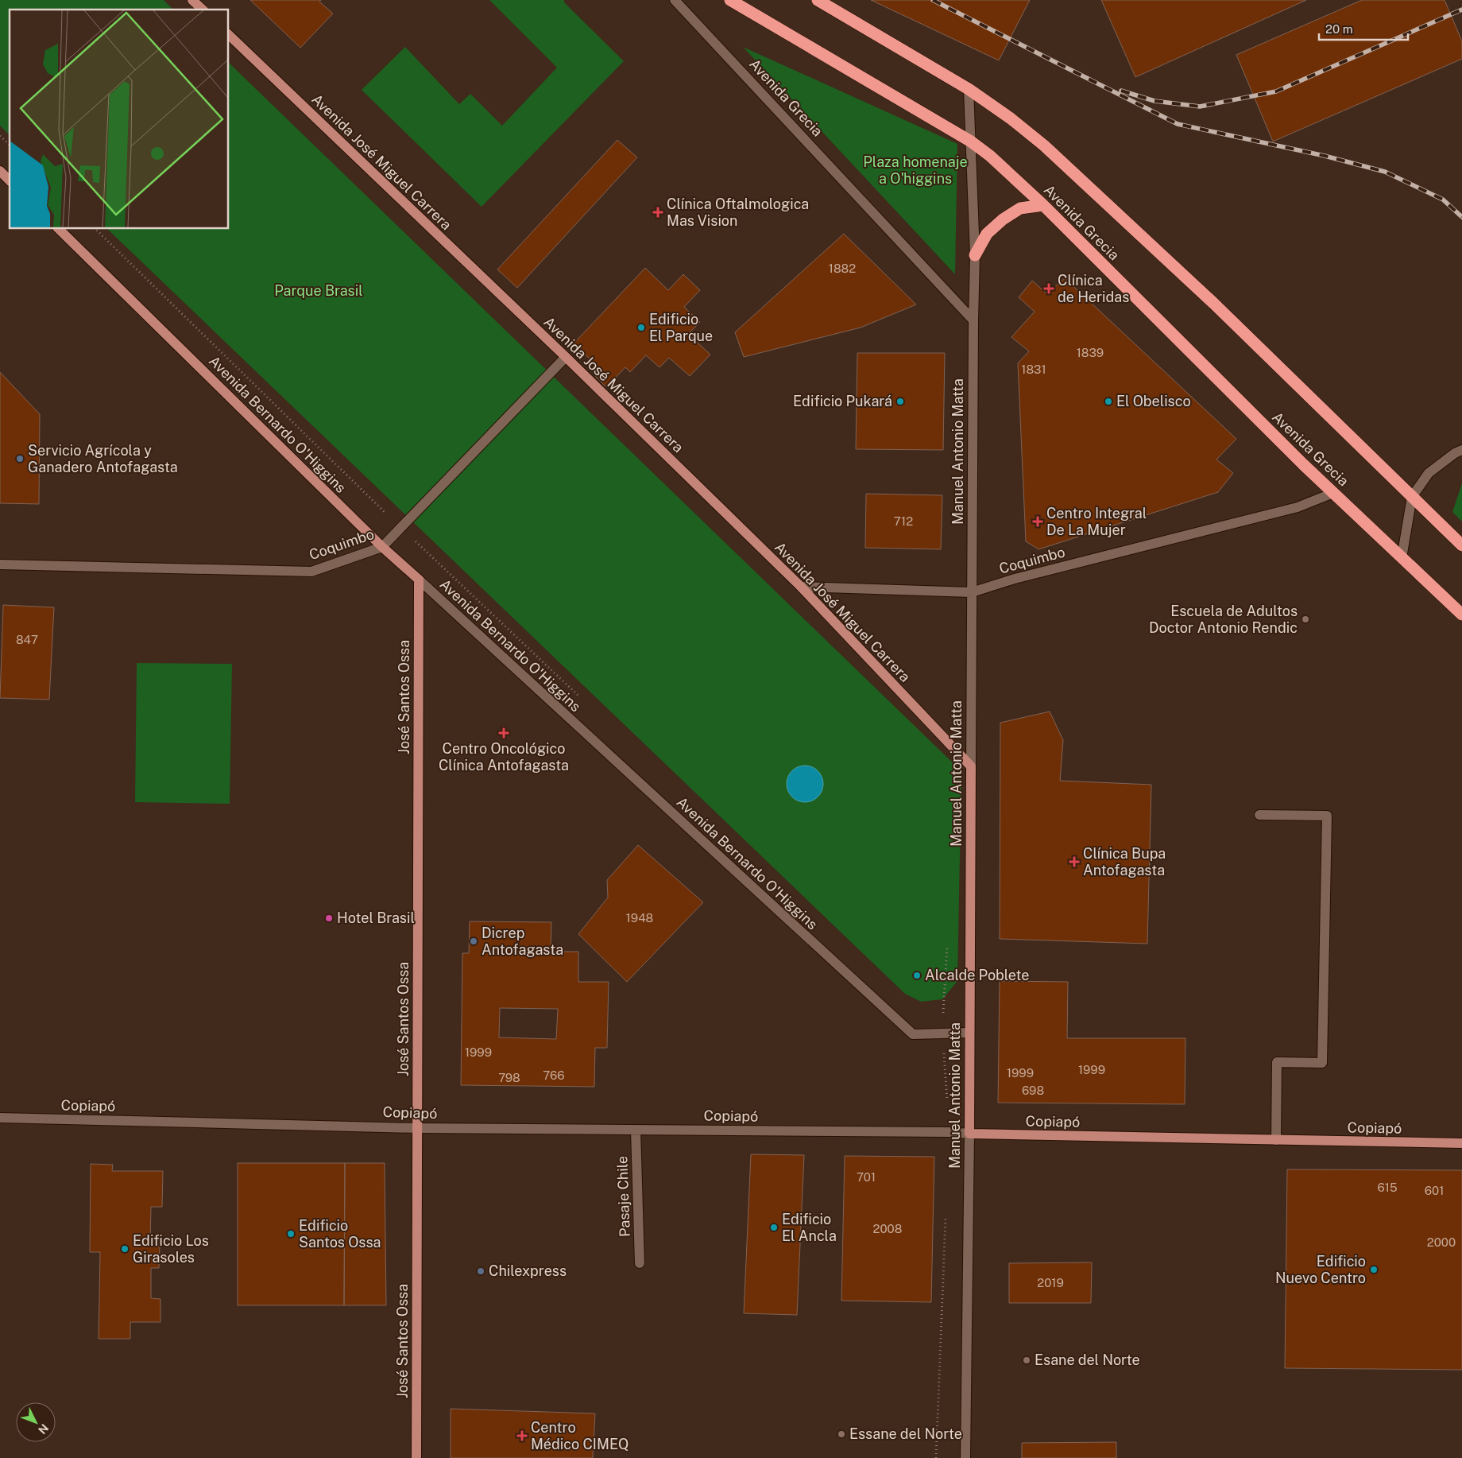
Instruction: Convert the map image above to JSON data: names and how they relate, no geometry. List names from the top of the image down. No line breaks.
{"streets":{"highway":["Avenida Grecia"],"main road":["Avenida José Miguel Carrera","Avenida Bernardo O'Higgins","Manuel Antonio Matta","José Santos Ossa","Copiapó"],"street":["Coquimbo","Pasaje Chile"]},"crossings":[["Avenida Grecia","Manuel Antonio Matta"],["Avenida Grecia","Coquimbo"],["Avenida José Miguel Carrera","Manuel Antonio Matta"],["Avenida José Miguel Carrera","Coquimbo"],["Avenida Bernardo O'Higgins","Manuel Antonio Matta"],["Avenida Bernardo O'Higgins","Coquimbo"],["Avenida Bernardo O'Higgins","José Santos Ossa"],["Manuel Antonio Matta","Coquimbo"],["Manuel Antonio Matta","Copiapó"],["José Santos Ossa","Copiapó"],["Copiapó","Pasaje Chile"]],"parks":["Plaza homenaje a O'higgins","Parque Brasil"],"places":{"health":["Clínica Oftalmologica Mas Vision","Clínica de Heridas","Centro Integral De La Mujer","Centro Oncológico Clínica Antofagasta","Clínica Bupa Antofagasta","Centro Médico CIMEQ"],"other":["Edificio El Parque","Edificio Pukará","El Obelisco","Servicio Agrícola y Ganadero Antofagasta","Escuela de Adultos Doctor Antonio Rendic","Hotel Brasil","Dicrep Antofagasta","Alcalde Poblete","Edificio El Ancla","Edificio Santos Ossa","Edificio Los Girasoles","Edificio Nuevo Centro","Chilexpress","Esane del Norte","Essane del Norte"]},"house_numbers":["1882","1839","1831","712","847","1948","1999","1999","1999","766","798","698","701","615","601","2008","2000","2019"],"scale_bar":"20 m","north":"bottom right"}
